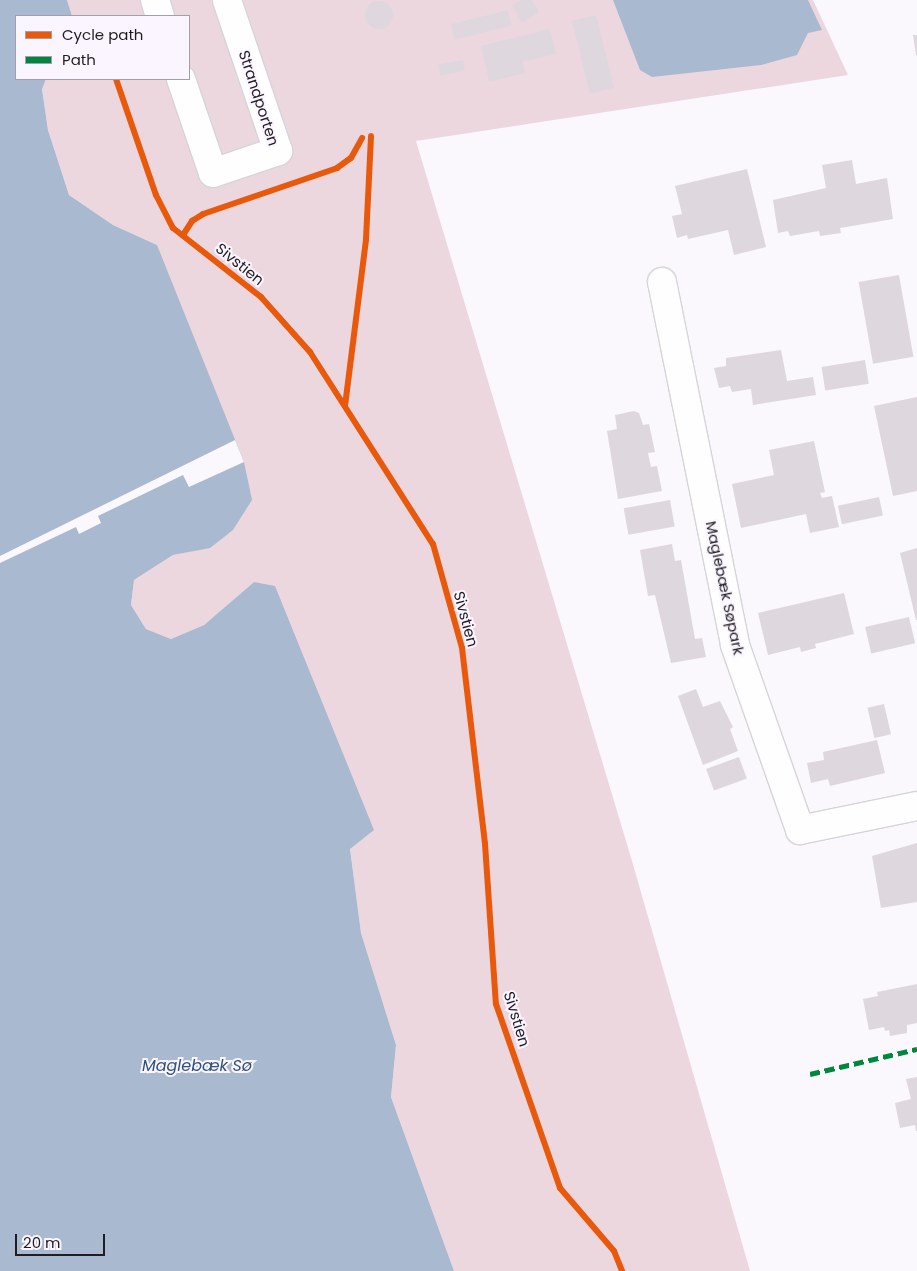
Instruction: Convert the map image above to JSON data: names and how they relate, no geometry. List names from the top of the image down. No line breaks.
{"streets":{"street":["Strandporten","Maglebæk Søpark"],"cycle path":["Sivstien"]},"water":["Maglebæk Sø"],"legend":["Cycle path","Path"],"scale_bar":"20 m"}
